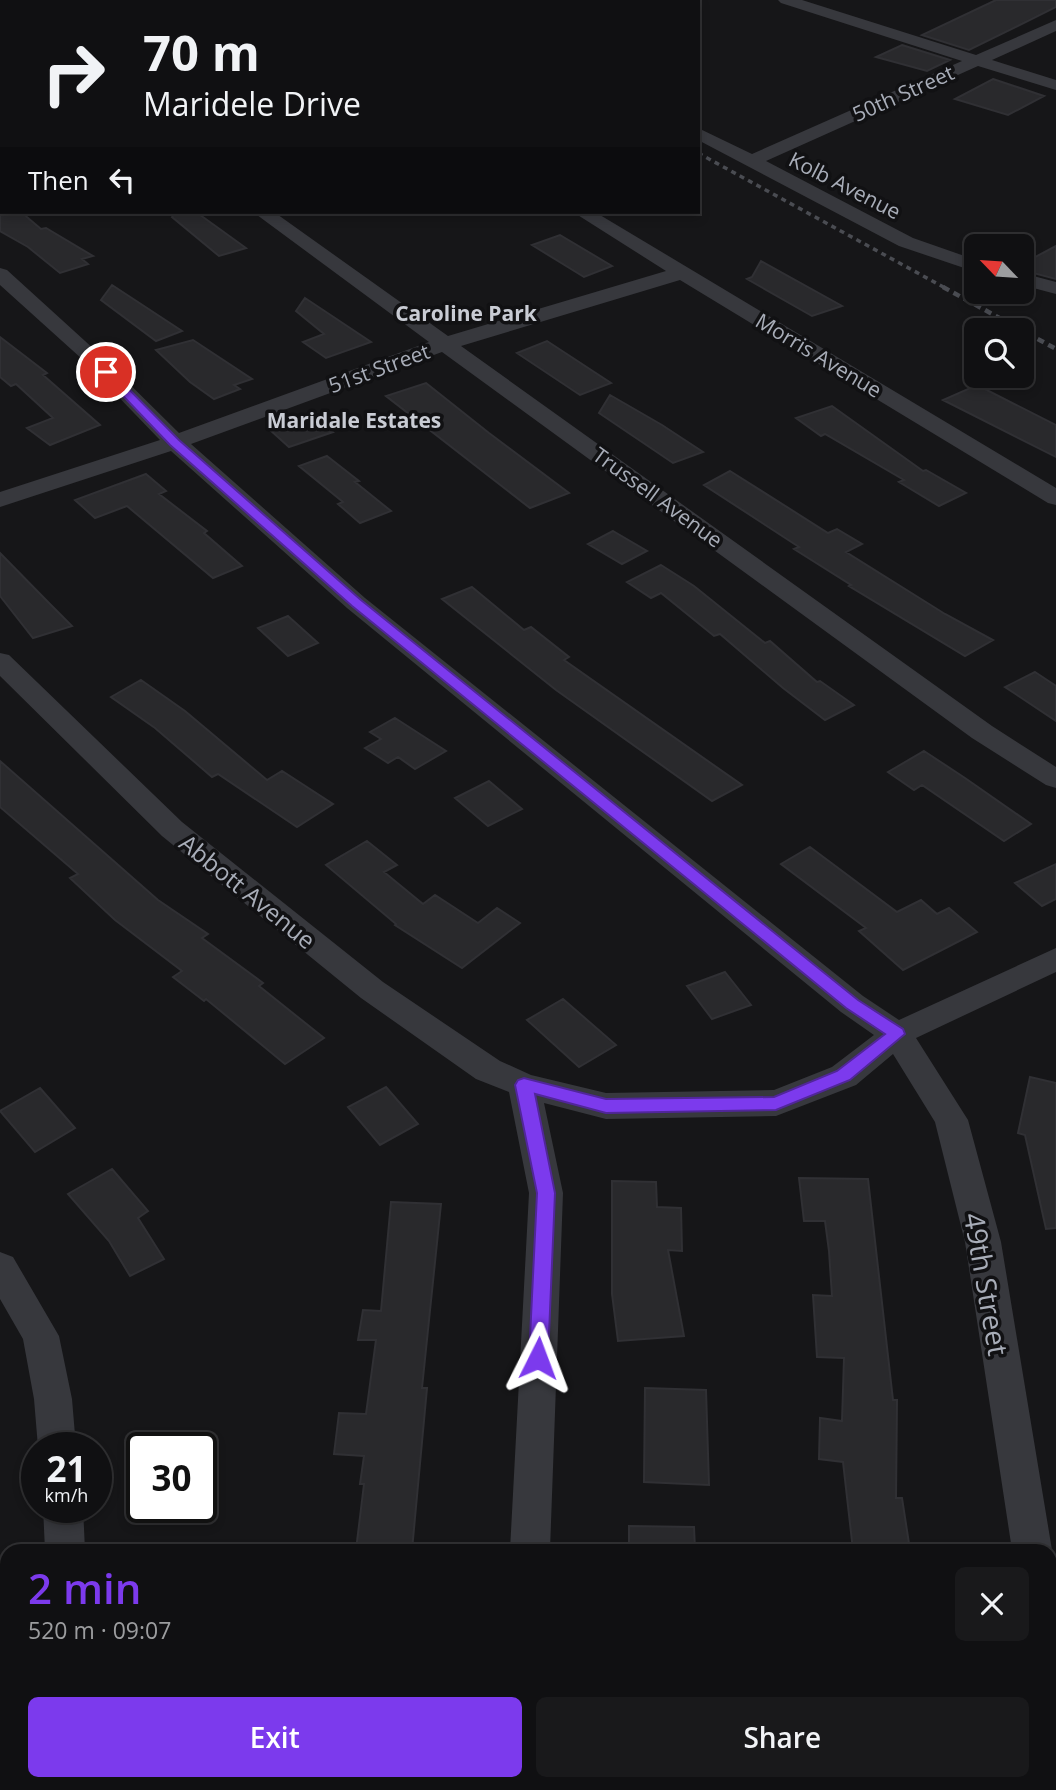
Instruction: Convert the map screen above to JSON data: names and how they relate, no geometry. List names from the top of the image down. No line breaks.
{"streets":{"street":["50th Street","Kolb Avenue","Morris Avenue","51st Street","Trussell Avenue","Abbott Avenue","49th Street"]},"crossings":[["50th Street","Kolb Avenue"],["Morris Avenue","51st Street"],["51st Street","Trussell Avenue"],["Abbott Avenue","49th Street"]],"districts":["Caroline Park","Maridale Estates"],"north":"top left","page":{"turn":["70 m","Maridele Drive"],"then":"Then","speed":"21 km/h","limit":"30","heading":["2 min","520 m · 09:07"],"buttons":["Exit","Share"]}}
